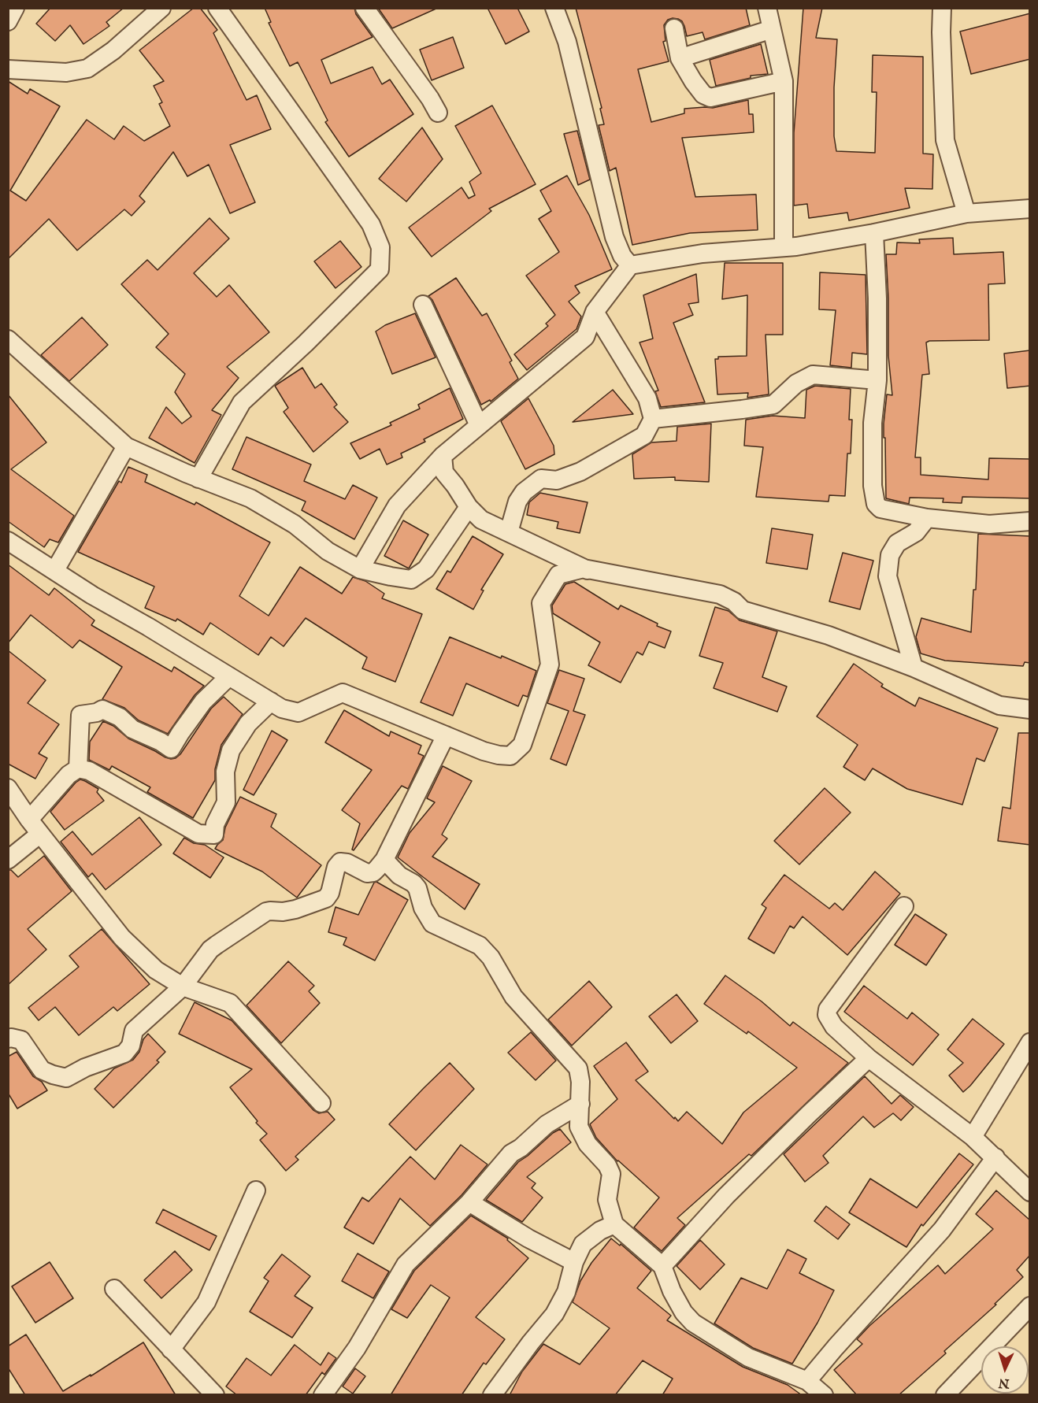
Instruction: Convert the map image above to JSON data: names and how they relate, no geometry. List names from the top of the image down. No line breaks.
{"north":"bottom"}
